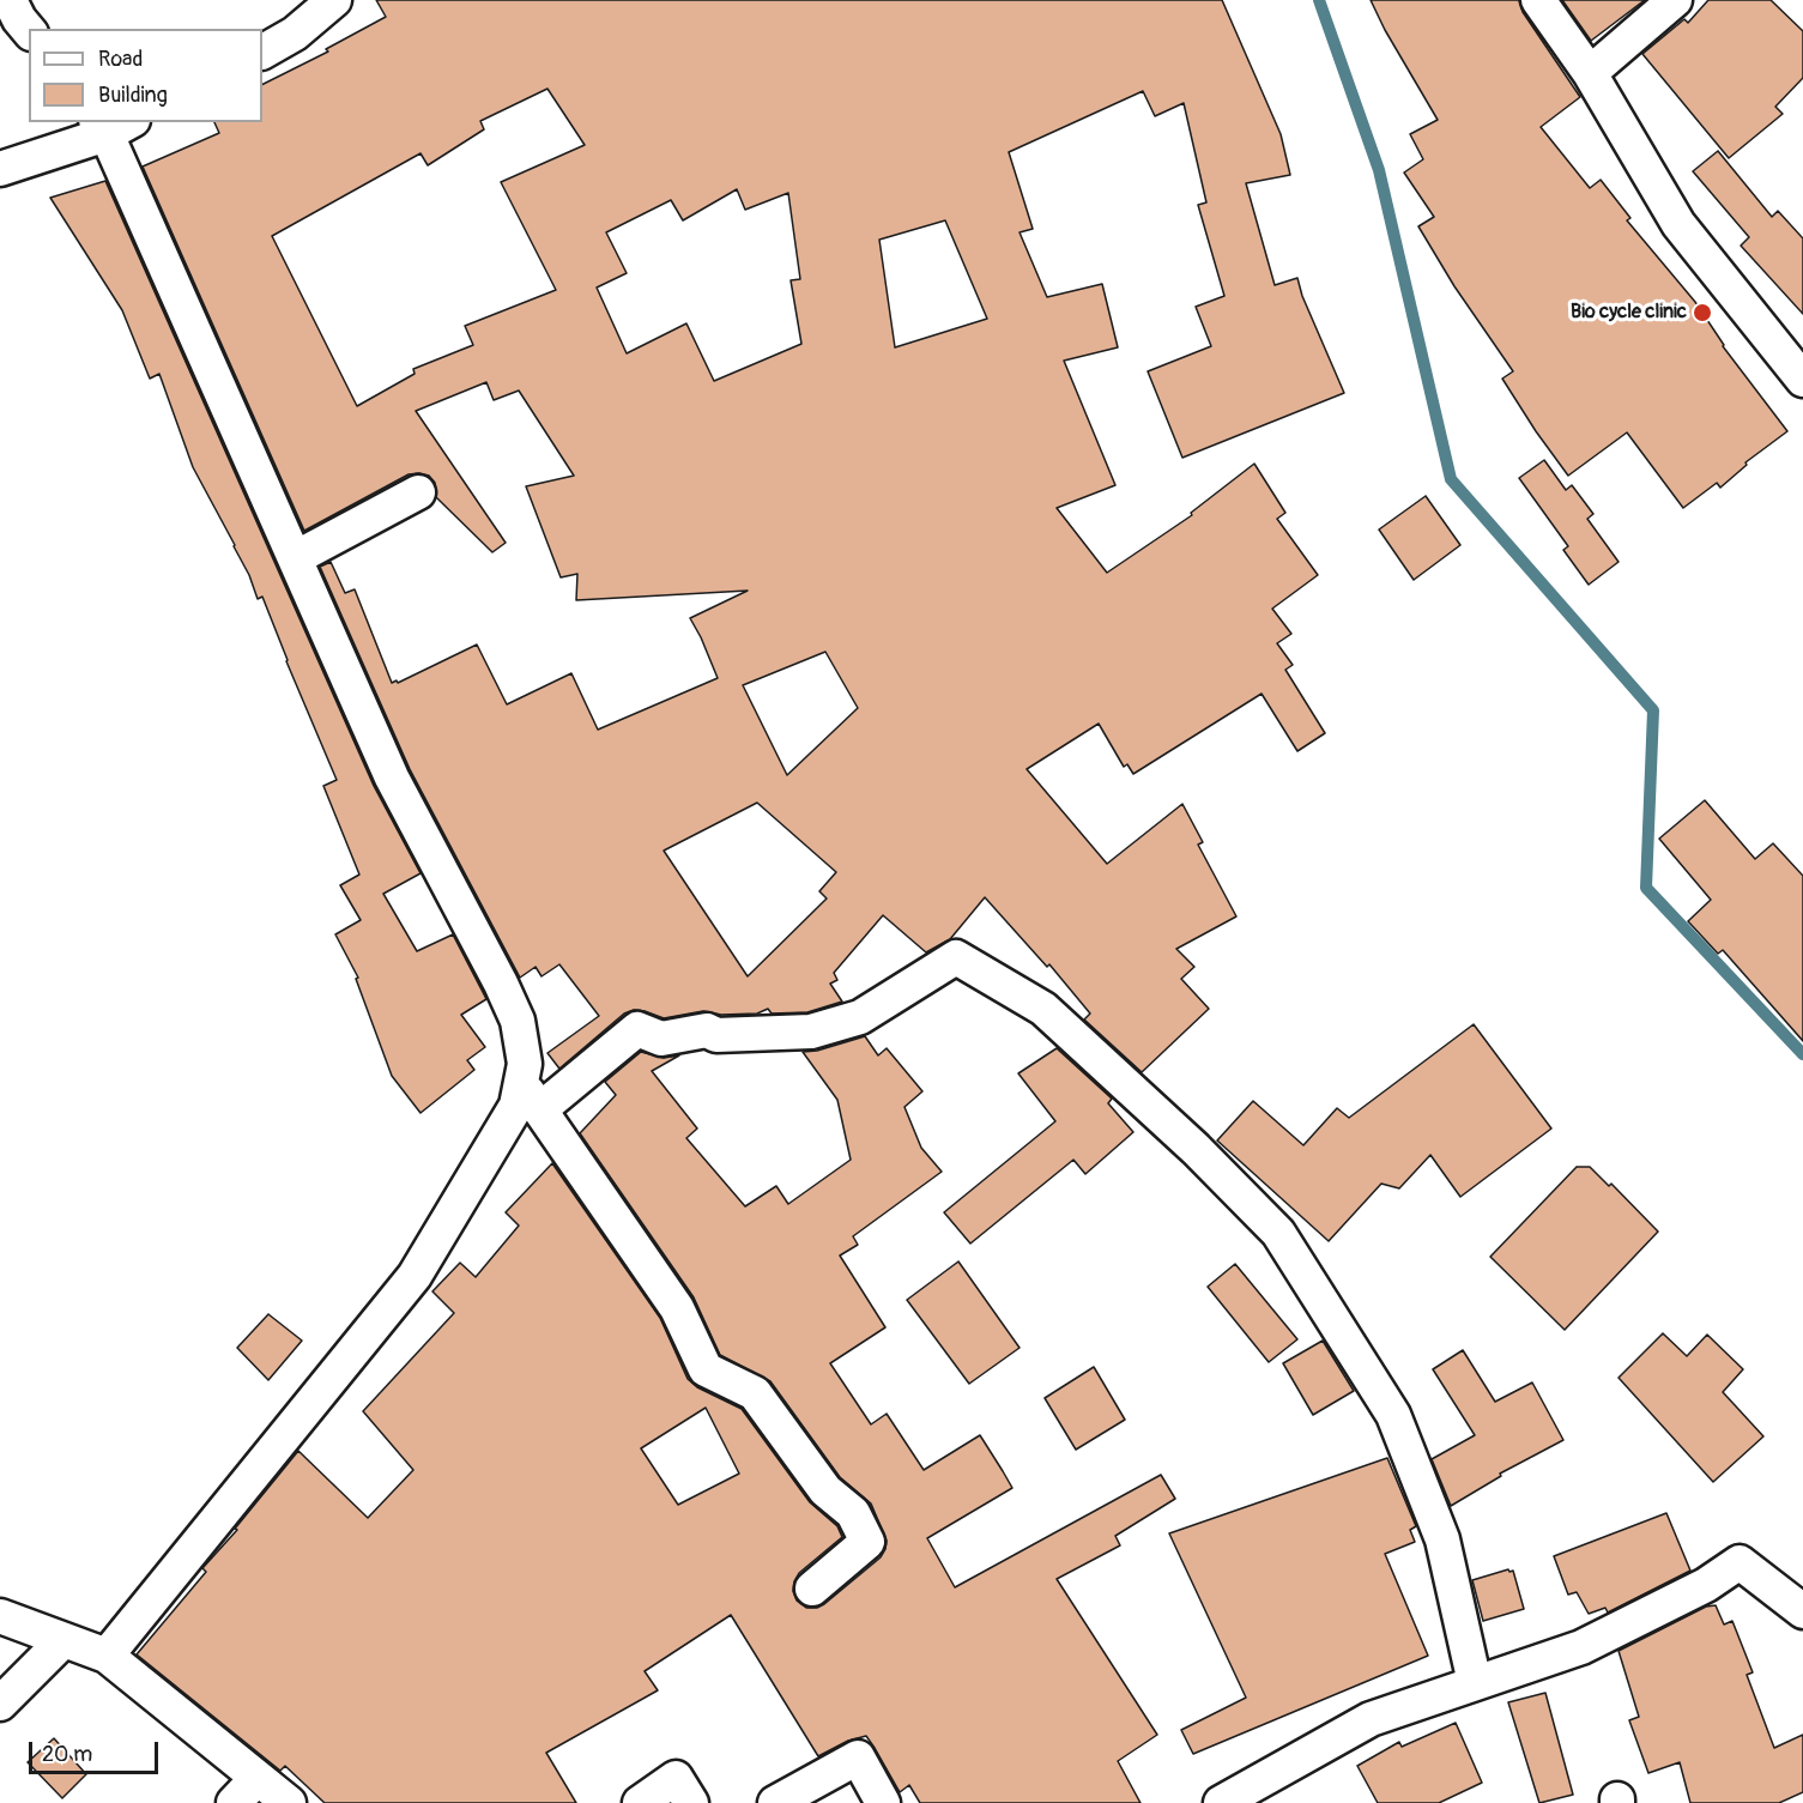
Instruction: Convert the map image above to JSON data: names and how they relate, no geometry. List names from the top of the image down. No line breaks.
{"places":["Bio cycle clinic"],"legend":["Road","Building"],"scale_bar":"20 m"}
